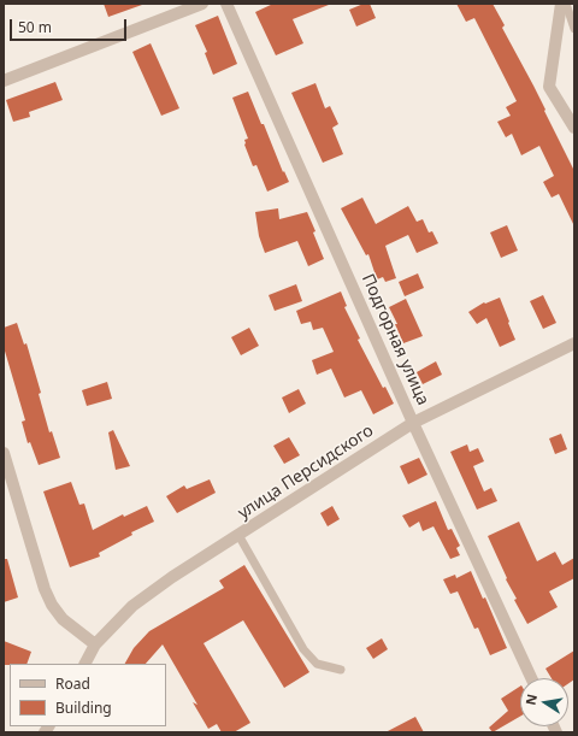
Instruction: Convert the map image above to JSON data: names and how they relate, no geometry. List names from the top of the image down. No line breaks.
{"streets":{"street":["Подгорная улица","улица Персидского"]},"crossings":[["Подгорная улица","улица Персидского"]],"legend":["Road","Building"],"scale_bar":"50 m","north":"left"}
